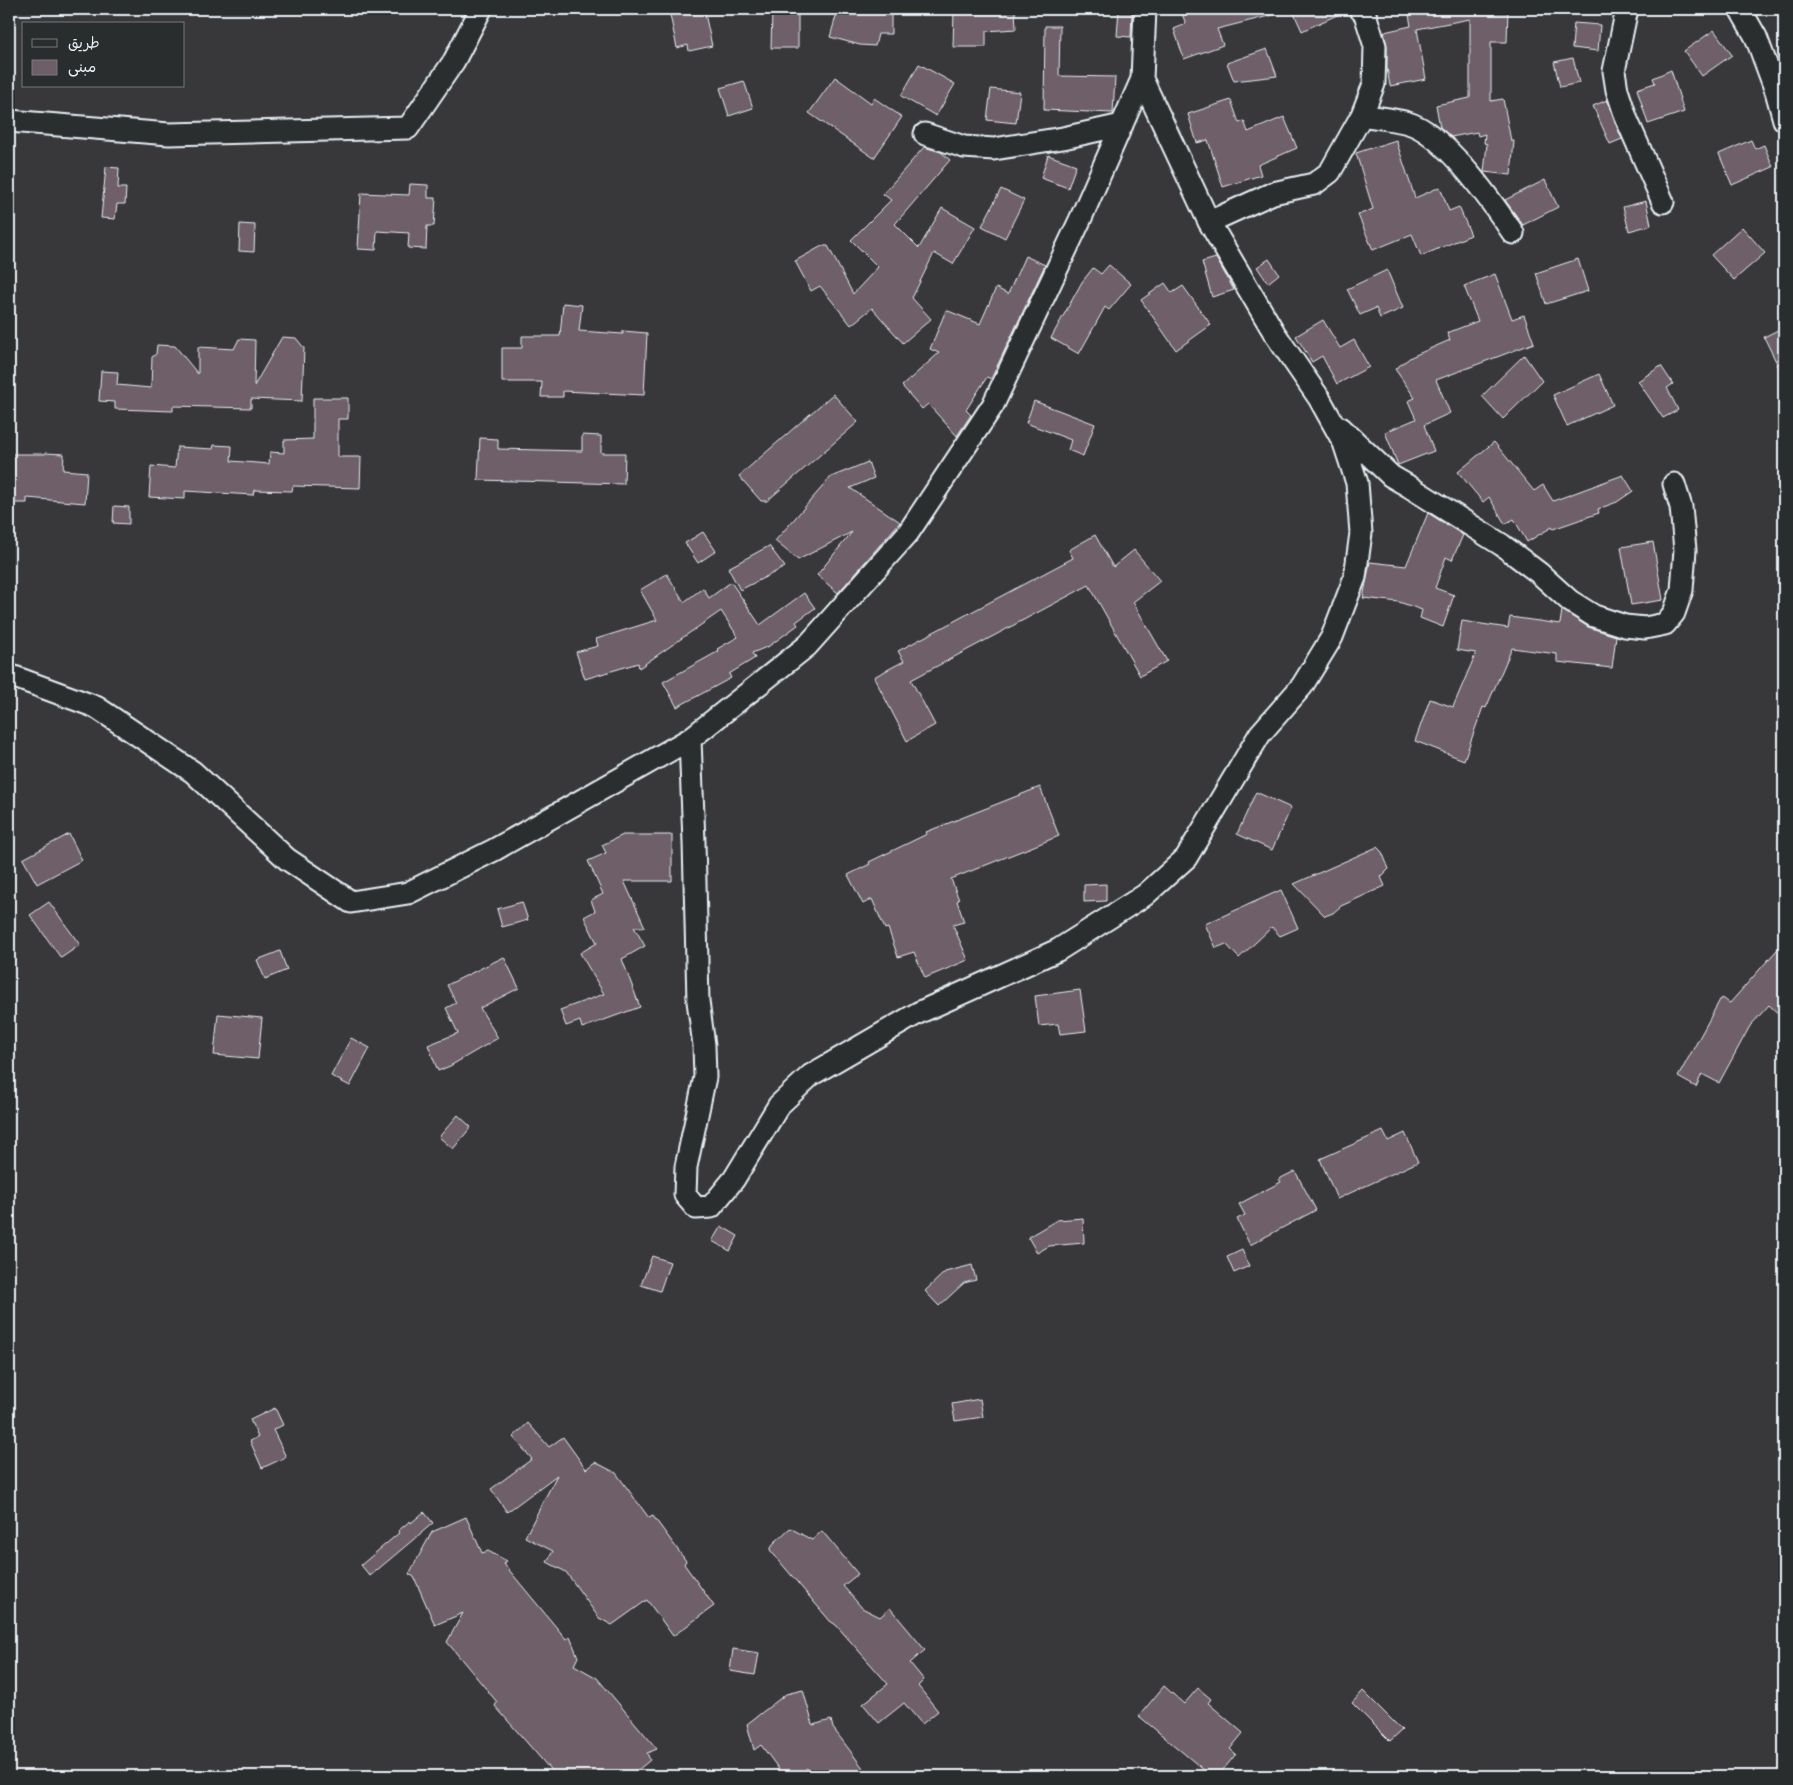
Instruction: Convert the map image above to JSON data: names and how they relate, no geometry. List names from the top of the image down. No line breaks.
{"legend":["طريق","مبنى"]}
